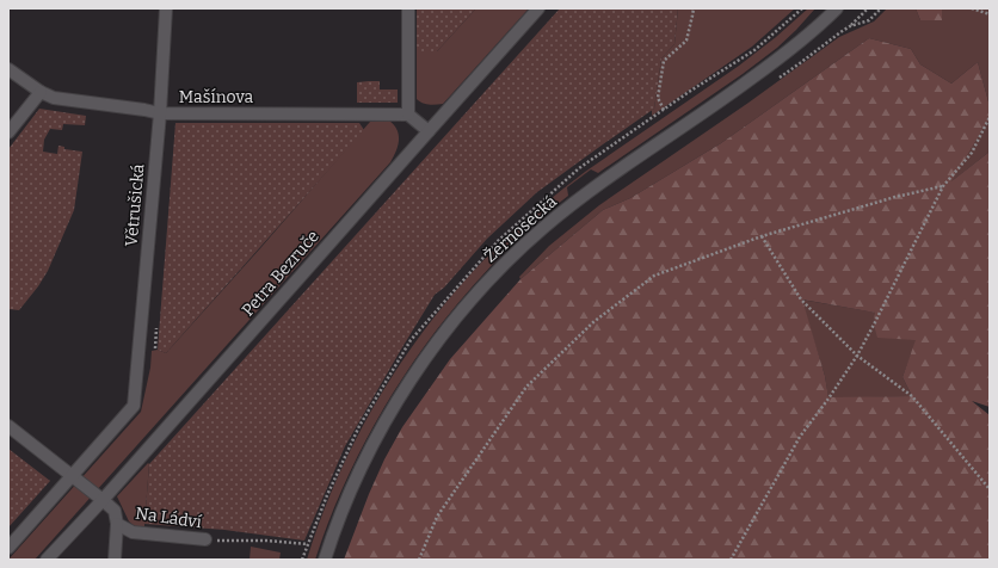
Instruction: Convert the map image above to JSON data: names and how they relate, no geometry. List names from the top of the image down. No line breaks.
{"streets":{"street":["Mašínova","Větrušická","Žernosecká","Petra Bezruče","Na Ládví"]},"crossings":[["Mašínova","Větrušická"],["Větrušická","Na Ládví"],["Petra Bezruče","Na Ládví"]]}
